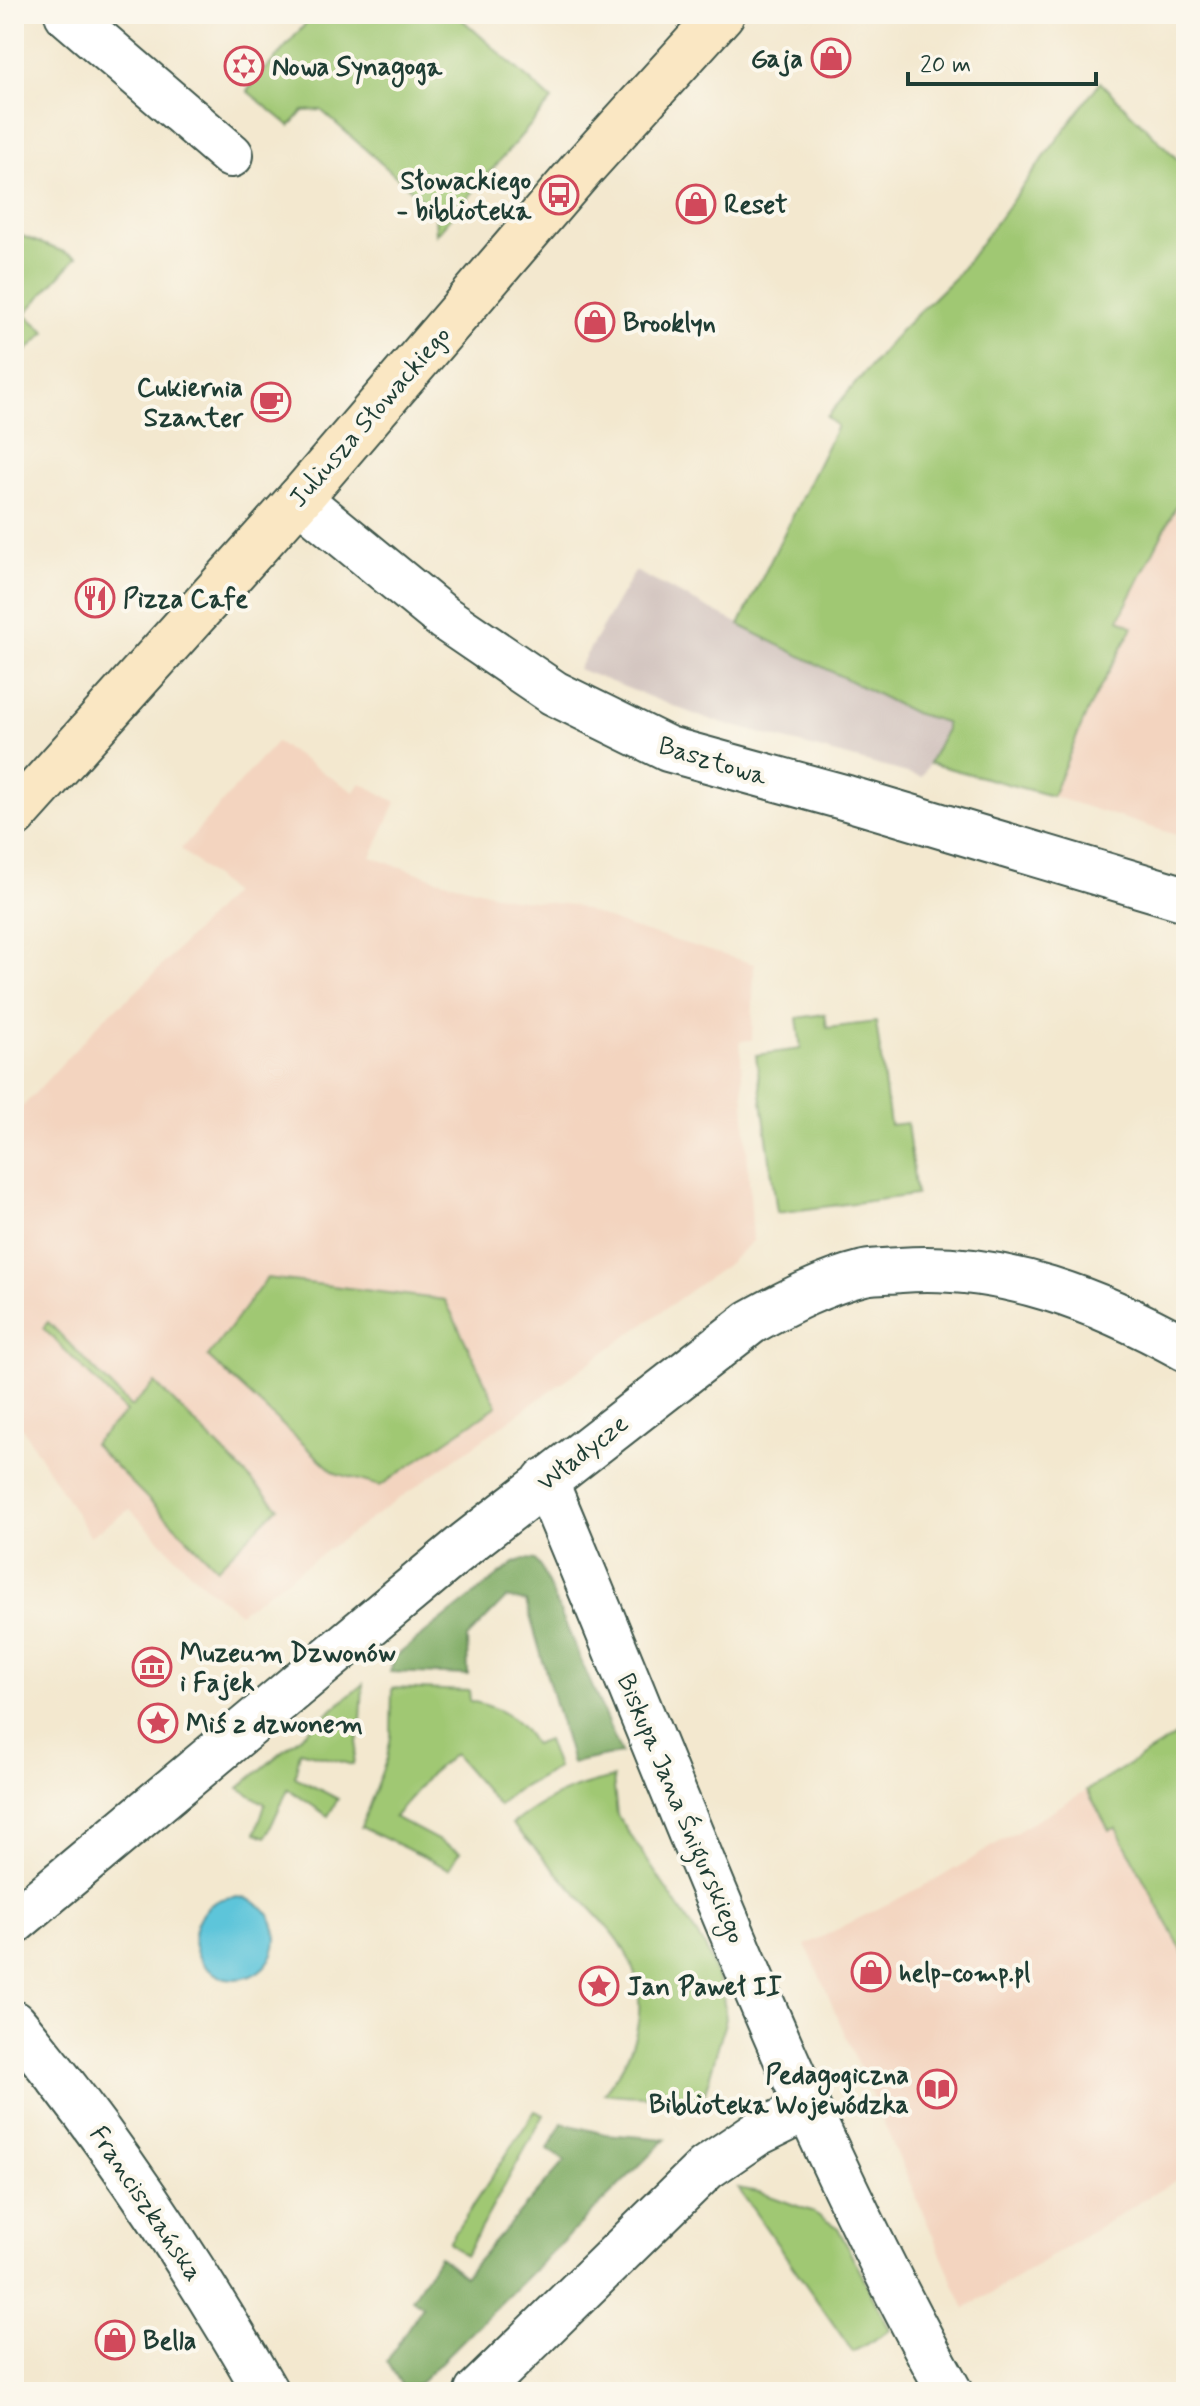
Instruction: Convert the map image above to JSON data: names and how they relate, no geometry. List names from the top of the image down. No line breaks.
{"streets":{"street":["Juliusza Słowackiego","Basztowa","Władycze","Biskupa Jana Śnigurskiego","Franciszkańska"]},"crossings":[["Juliusza Słowackiego","Basztowa"],["Władycze","Biskupa Jana Śnigurskiego"]],"places":{"shop":["Gaja","Reset","Brooklyn","help-comp.pl","Bella"],"synagogue":["Nowa Synagoga"],"bus stop":["Słowackiego - biblioteka"],"cafe":["Cukiernia Szanter"],"restaurant":["Pizza Cafe"],"museum":["Muzeum Dzwonów i Fajek"],"place":["Miś z dzwonem","Jan Paweł II"],"library":["Pedagogiczna Biblioteka Wojewódzka"]},"scale_bar":"20 m"}
